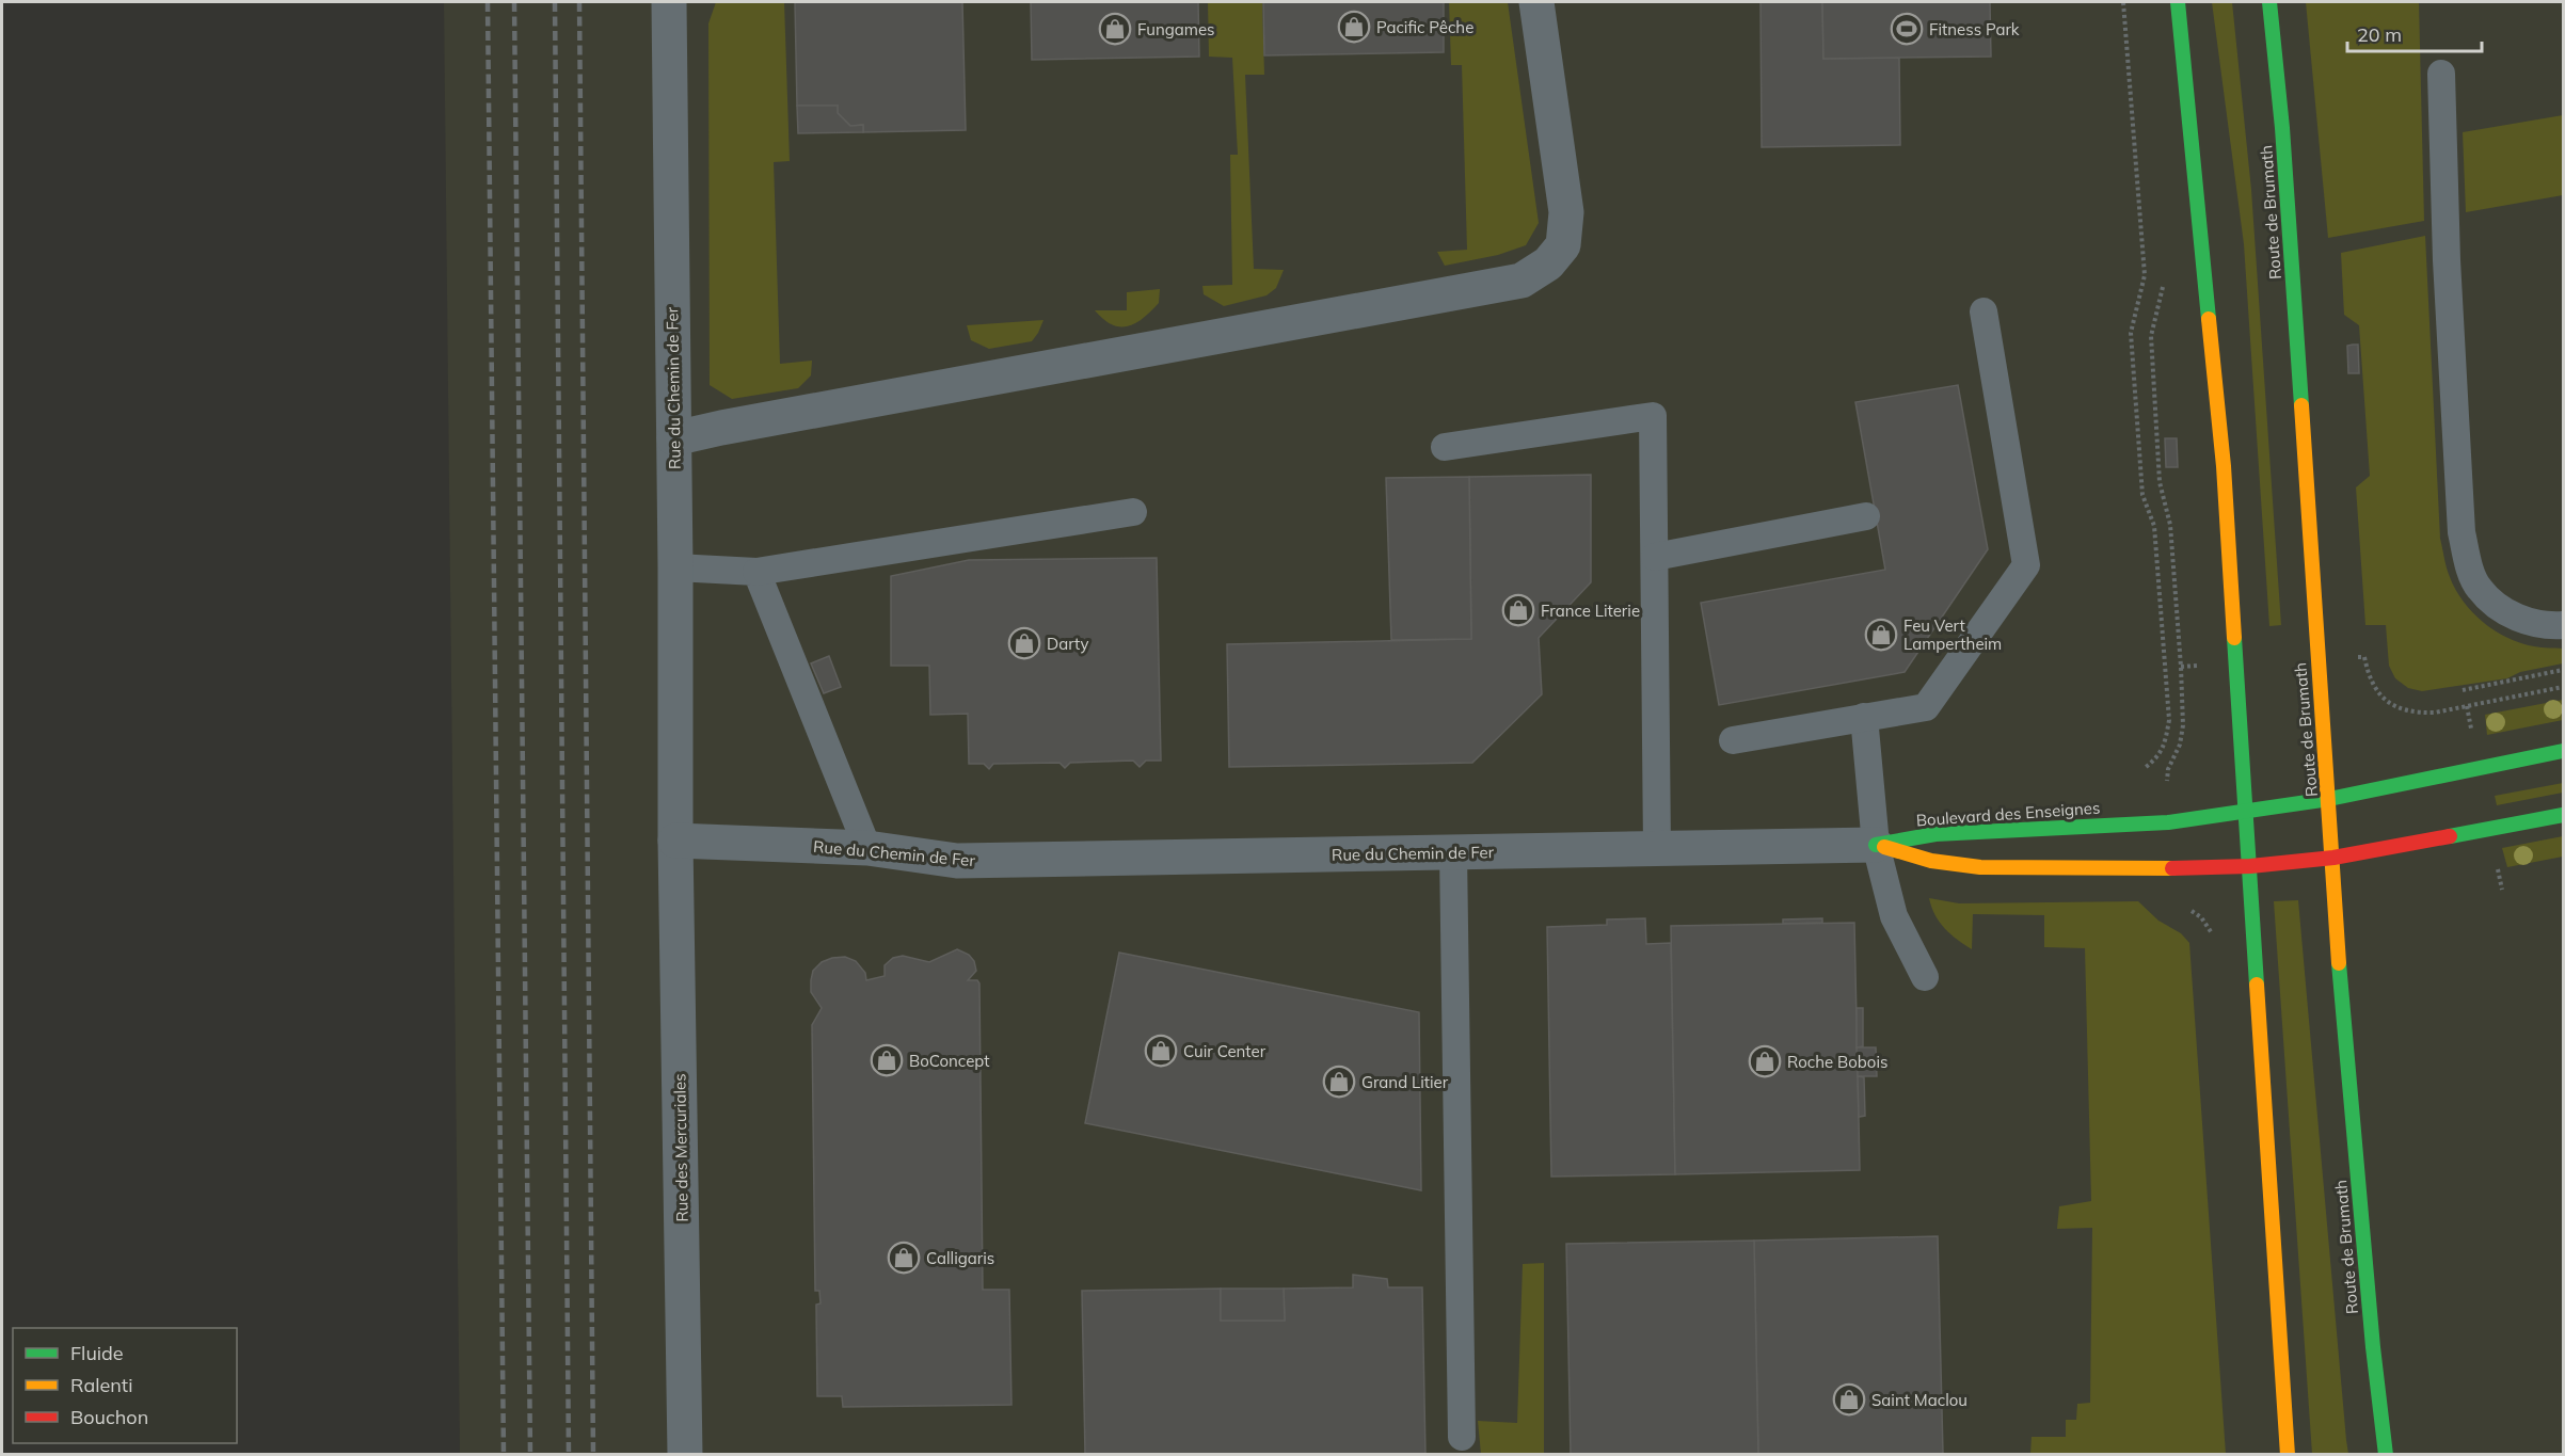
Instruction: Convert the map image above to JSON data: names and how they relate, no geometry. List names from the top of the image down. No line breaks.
{"streets":{"main road":["Route de Brumath","Boulevard des Enseignes"],"street":["Rue du Chemin de Fer","Rue des Mercuriales"]},"crossings":[["Route de Brumath","Boulevard des Enseignes"],["Rue du Chemin de Fer","Boulevard des Enseignes"],["Rue du Chemin de Fer","Rue des Mercuriales"]],"places":{"shop":["Pacific Pêche","Fungames","France Literie","Feu Vert Lampertheim","Darty","Cuir Center","BoConcept","Roche Bobois","Grand Litier","Calligaris","Saint Maclou"],"sports":["Fitness Park"]},"legend":["Fluide","Ralenti","Bouchon"],"scale_bar":"20 m"}
